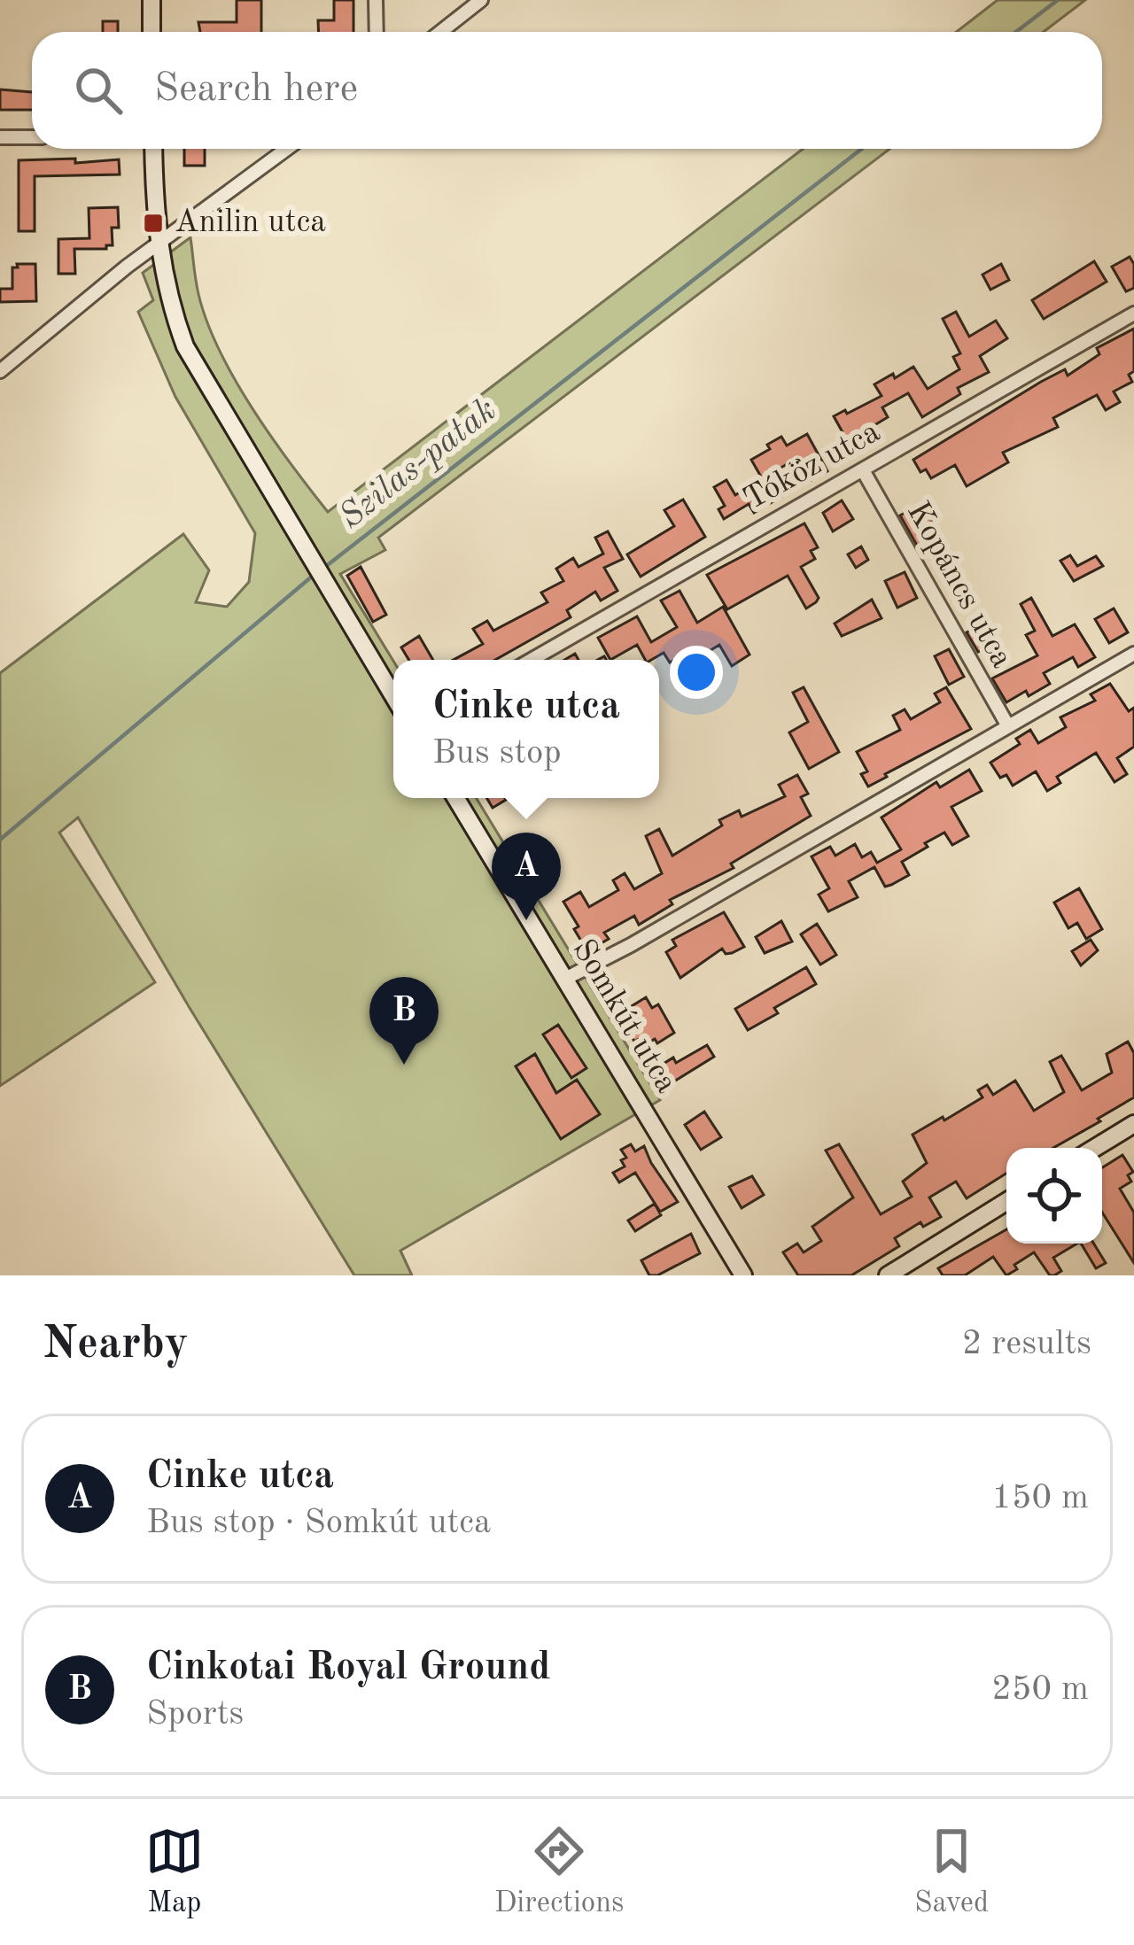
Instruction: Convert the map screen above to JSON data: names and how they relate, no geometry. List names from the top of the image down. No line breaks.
{"streets":{"street":["Tóköz utca","Kopáncs utca","Somkút utca"]},"crossings":[["Tóköz utca","Kopáncs utca"]],"water":["Szilas-patak"],"places":{"transit":["Anilin utca"]},"page":{"search":"Search here","popup":["Cinke utca","Bus stop"],"pins":["A","B"],"heading":["Nearby","2 results"],"list":[{"mark":"A","name":"Cinke utca","note":"Bus stop · Somkút utca","value":"150 m"},{"mark":"B","name":"Cinkotai Royal Ground","note":"Sports","value":"250 m"}],"nav":["Map","Directions","Saved"]}}
